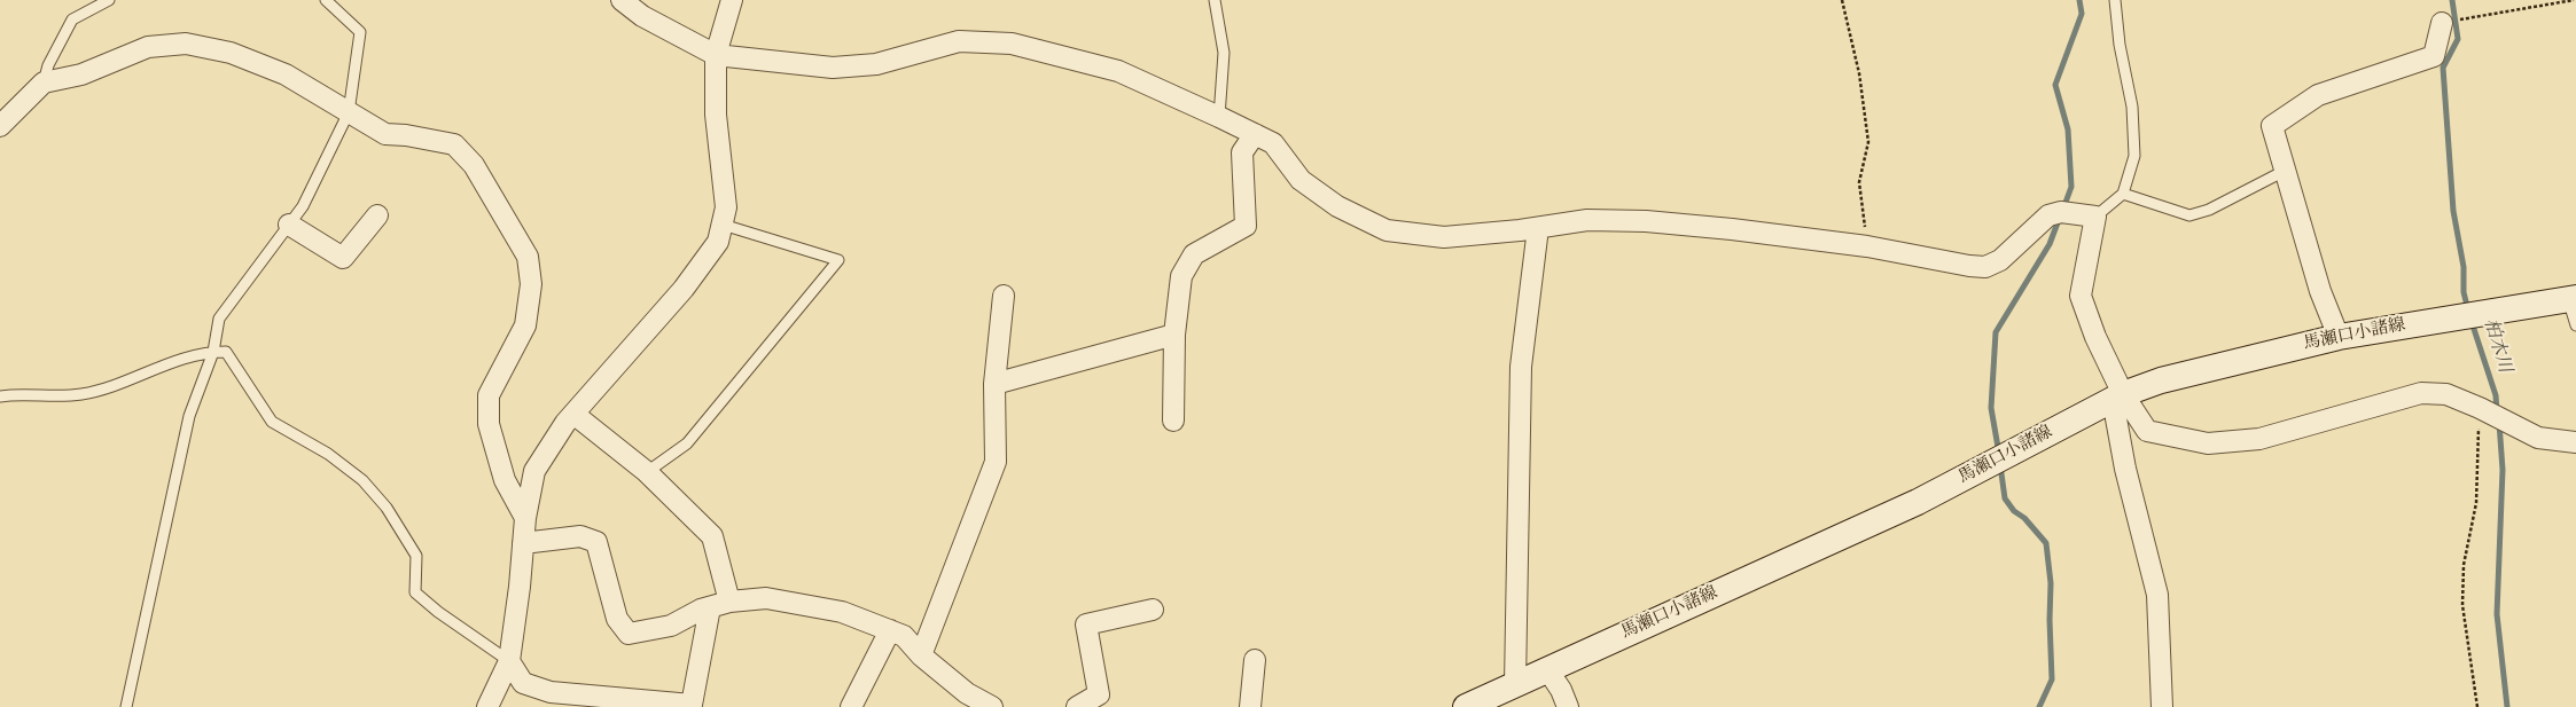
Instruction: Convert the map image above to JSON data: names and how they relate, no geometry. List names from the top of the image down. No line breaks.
{"streets":{"main road":["馬瀬口小諸線"]},"water":["柏木川"]}
